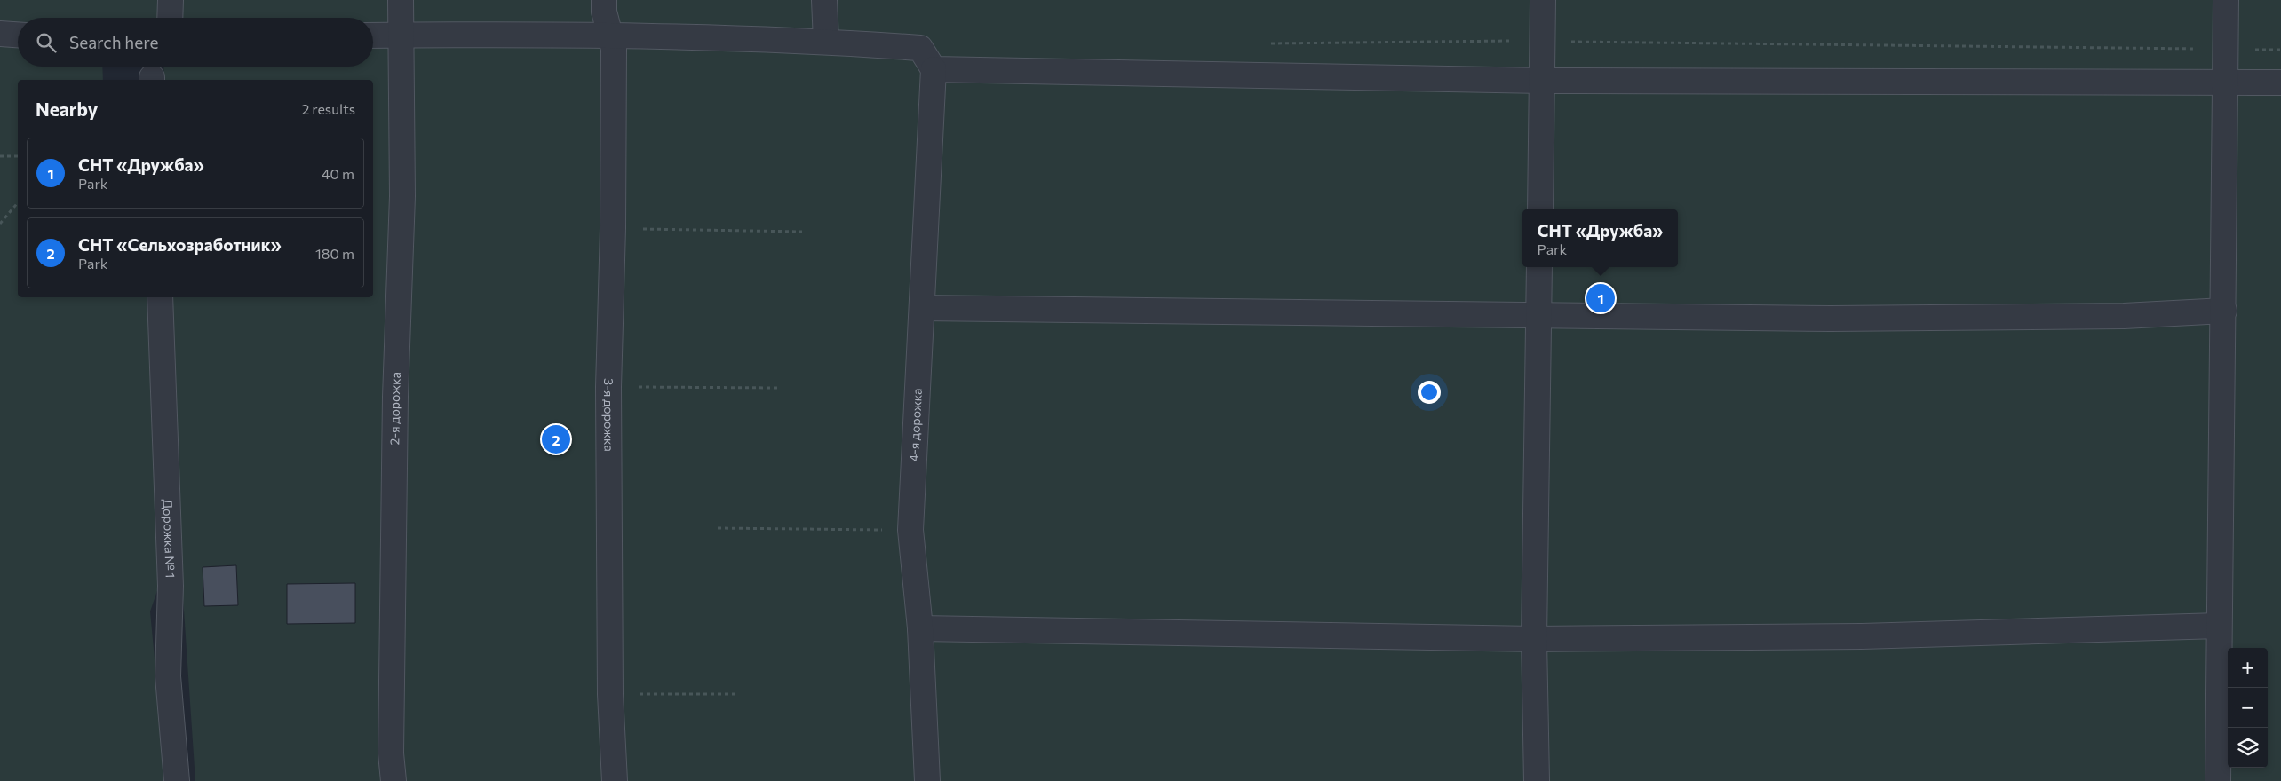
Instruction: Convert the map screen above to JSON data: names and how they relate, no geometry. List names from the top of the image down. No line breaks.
{"streets":{"street":["2-я дорожка","3-я дорожка","4-я дорожка","Дорожка № 1"]},"page":{"search":"Search here","heading":["Nearby","2 results"],"list":[{"mark":"1","name":"СНТ «Дружба»","note":"Park","value":"40 m"},{"mark":"2","name":"СНТ «Сельхозработник»","note":"Park","value":"180 m"}],"popup":["СНТ «Дружба»","Park"],"pins":["1","2"],"map_buttons":["+","−"]}}
